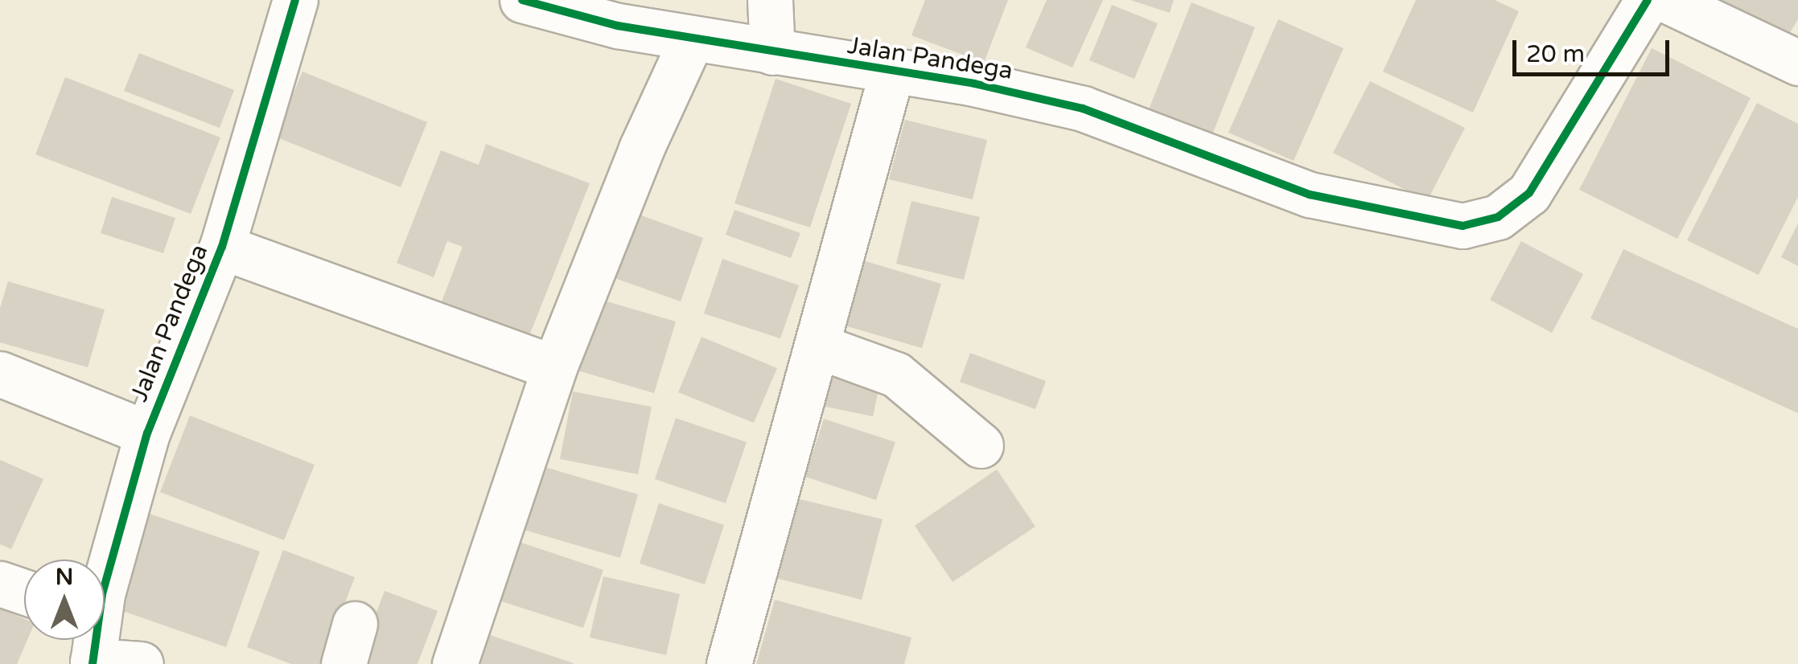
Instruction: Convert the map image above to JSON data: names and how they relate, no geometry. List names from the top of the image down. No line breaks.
{"streets":{"street":["Jalan Pandega"]},"scale_bar":"20 m","north":"top"}
